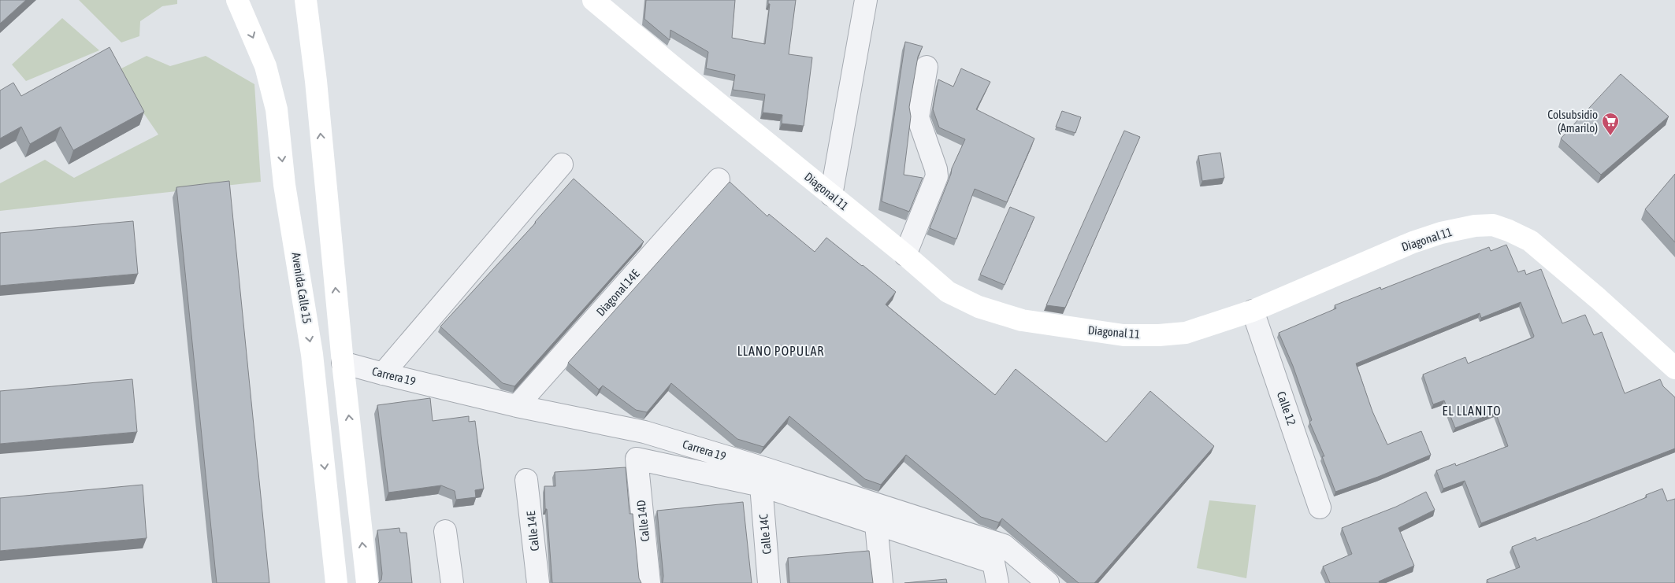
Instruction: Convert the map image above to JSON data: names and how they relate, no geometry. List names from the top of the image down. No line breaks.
{"streets":{"street":["Diagonal 11","Avenida Calle 15","Diagonal 14E","Carrera 19","Calle 12","Calle 14D","Calle 14E","Calle 14C"]},"crossings":[["Diagonal 11","Calle 12"],["Diagonal 14E","Carrera 19"],["Calle 14D","Calle 14C"]],"districts":["LLANO POPULAR","EL LLANITO"],"places":{"supermarket":["Colsubsidio (Amarilo)"]}}
